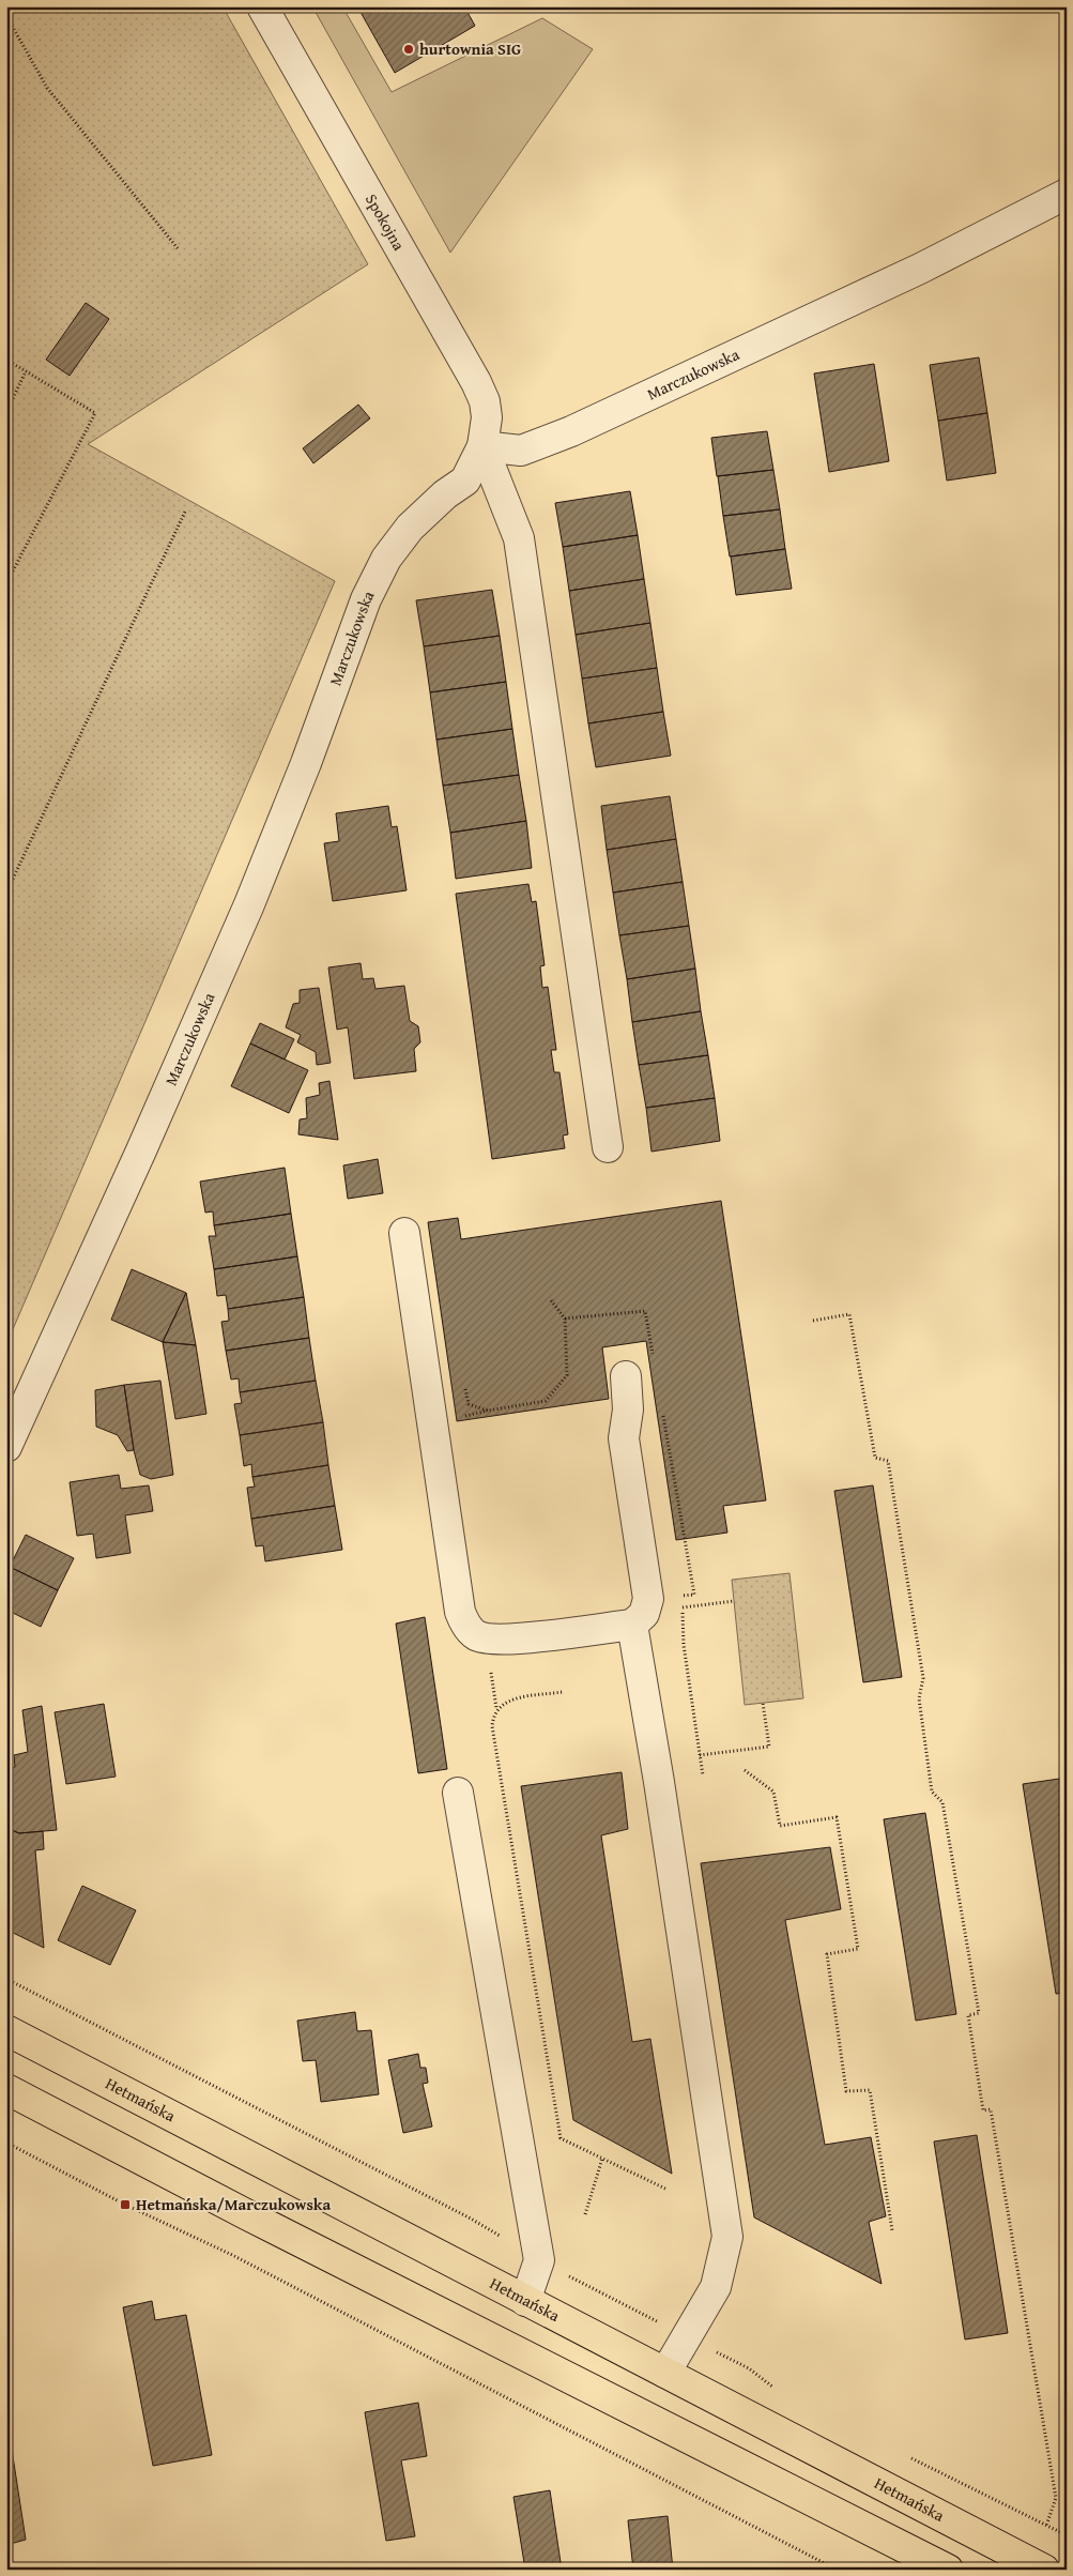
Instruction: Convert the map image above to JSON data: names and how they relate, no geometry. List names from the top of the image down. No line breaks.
{"streets":{"main road":["Hetmańska"],"street":["Spokojna","Marczukowska"]},"crossings":[["Spokojna","Marczukowska"]],"places":{"other":["hurtownia SIG"],"transit":["Hetmańska/Marczukowska"]}}
